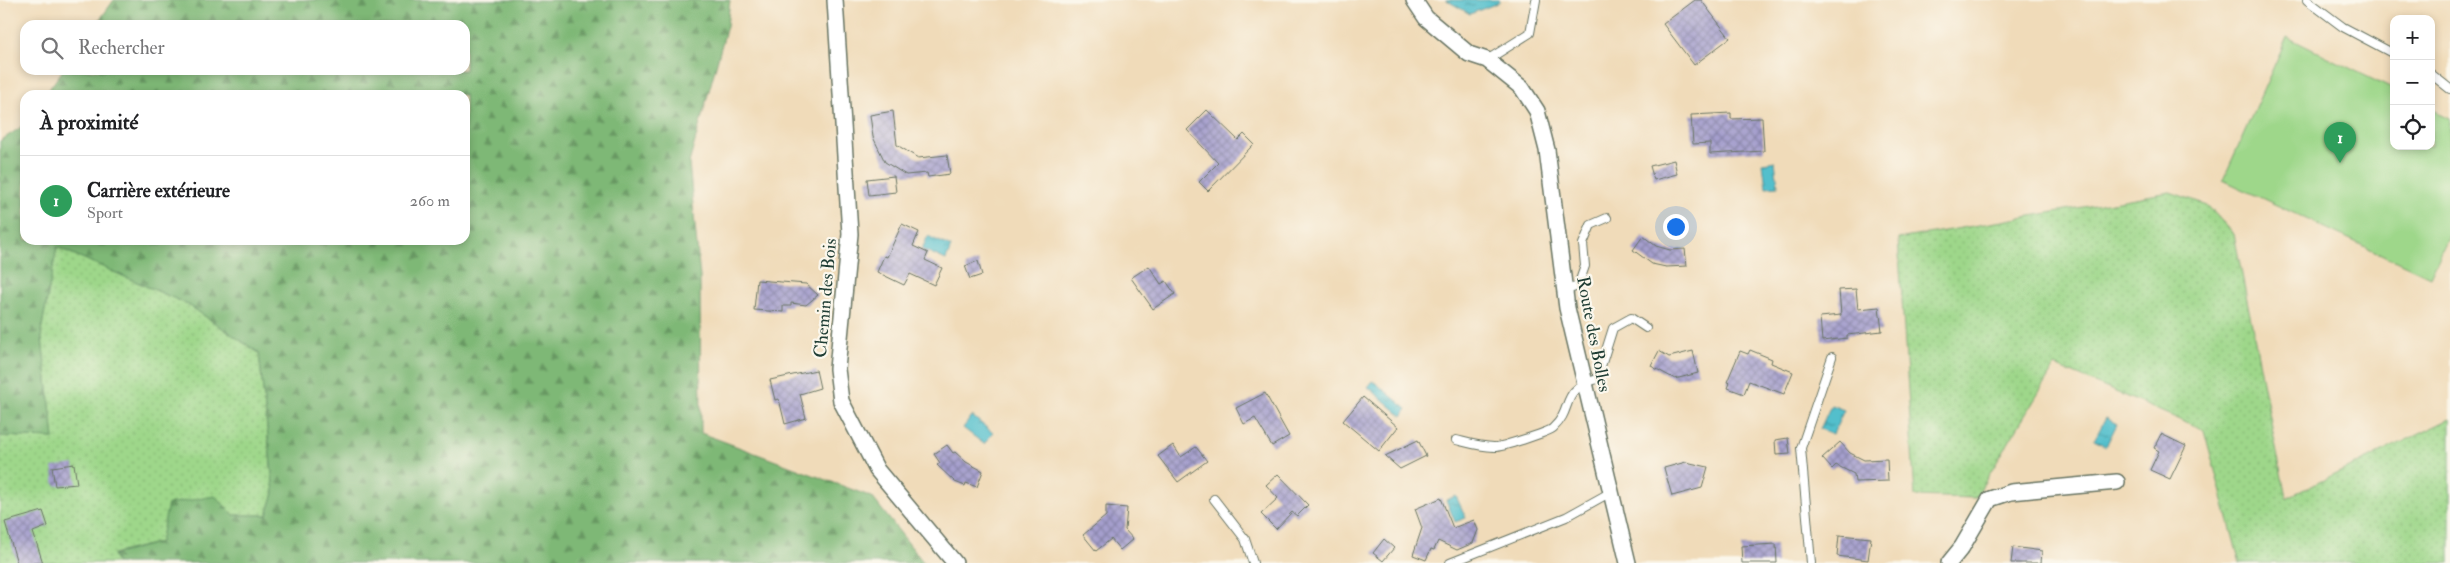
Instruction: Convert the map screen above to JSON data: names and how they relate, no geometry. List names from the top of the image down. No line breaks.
{"streets":{"street":["Chemin des Bois","Route des Bolles"]},"page":{"map_buttons":["+","−"],"search":"Rechercher","heading":"À proximité","pins":"1","list":[{"mark":"1","name":"Carrière extérieure","note":"Sport","value":"260 m"}]}}
